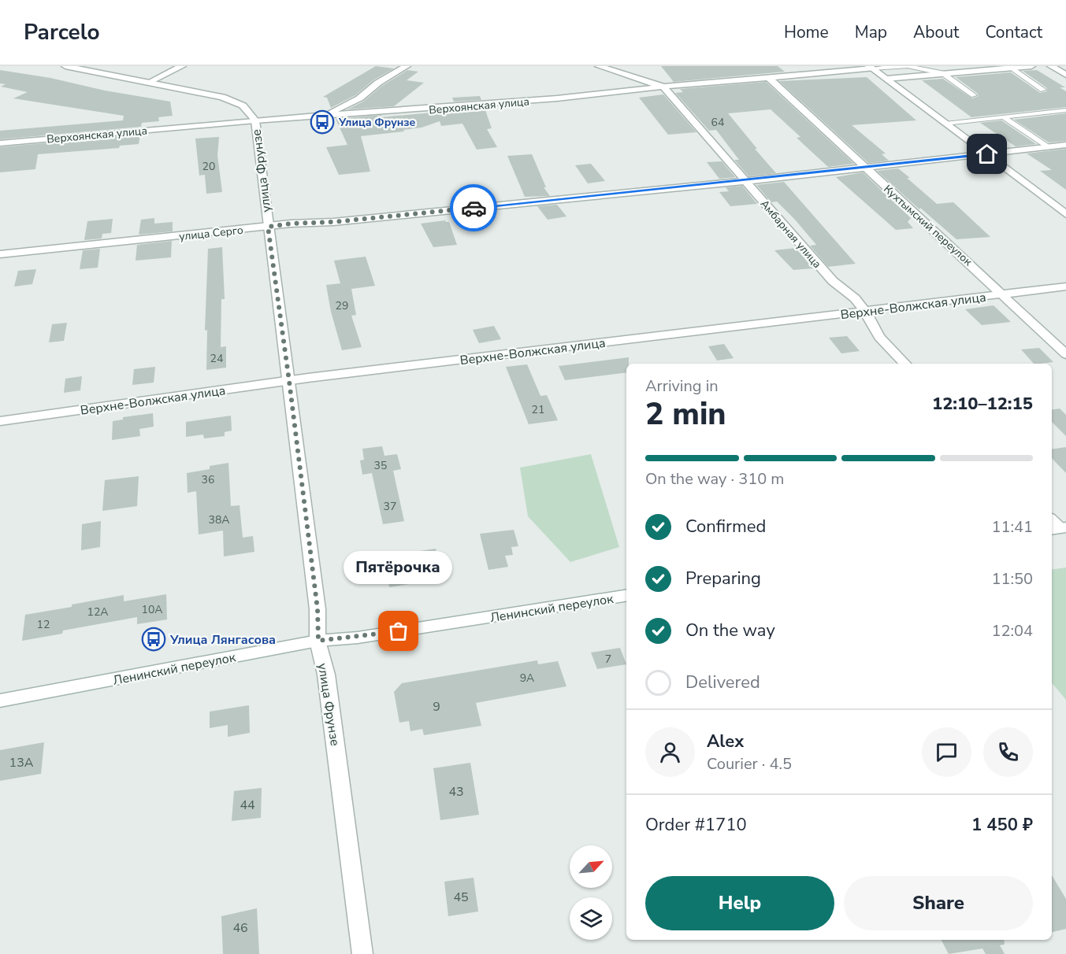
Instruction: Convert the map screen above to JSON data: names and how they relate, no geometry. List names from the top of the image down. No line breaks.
{"streets":{"street":["Верхоянская улица","улица Фрунзе","Кухтымский переулок","улица Серго","Амбарная улица","Верхне-Волжская улица","Ленинский переулок"]},"crossings":[["Верхоянская улица","улица Фрунзе"],["Верхоянская улица","Кухтымский переулок"],["Верхоянская улица","Амбарная улица"],["улица Фрунзе","улица Серго"],["улица Фрунзе","Верхне-Волжская улица"],["улица Фрунзе","Ленинский переулок"],["Кухтымский переулок","улица Серго"],["Кухтымский переулок","Верхне-Волжская улица"],["улица Серго","Амбарная улица"],["Амбарная улица","Верхне-Волжская улица"]],"places":{"bus stop":["Улица Фрунзе","Улица Лянгасова"],"other":["Пятёрочка"]},"house_numbers":["64","20","29","24","21","35","36","37","38А","10А","12А","12","7","9А","9","13А","43","44","45","46"],"north":"top right","page":{"header":"Parcelo","nav":["Home","Map","About","Contact"],"heading":["2 min","Arriving in","12:10–12:15"],"panel":["Alex","Courier · 4.5","Order #1710","1 450 ₽"],"bar":"On the way · 310 m","list":[["Confirmed","11:41"],["Preparing","11:50"],["On the way","12:04"],"Delivered"],"bubble":"Пятёрочка","buttons":["Help","Share"]}}
